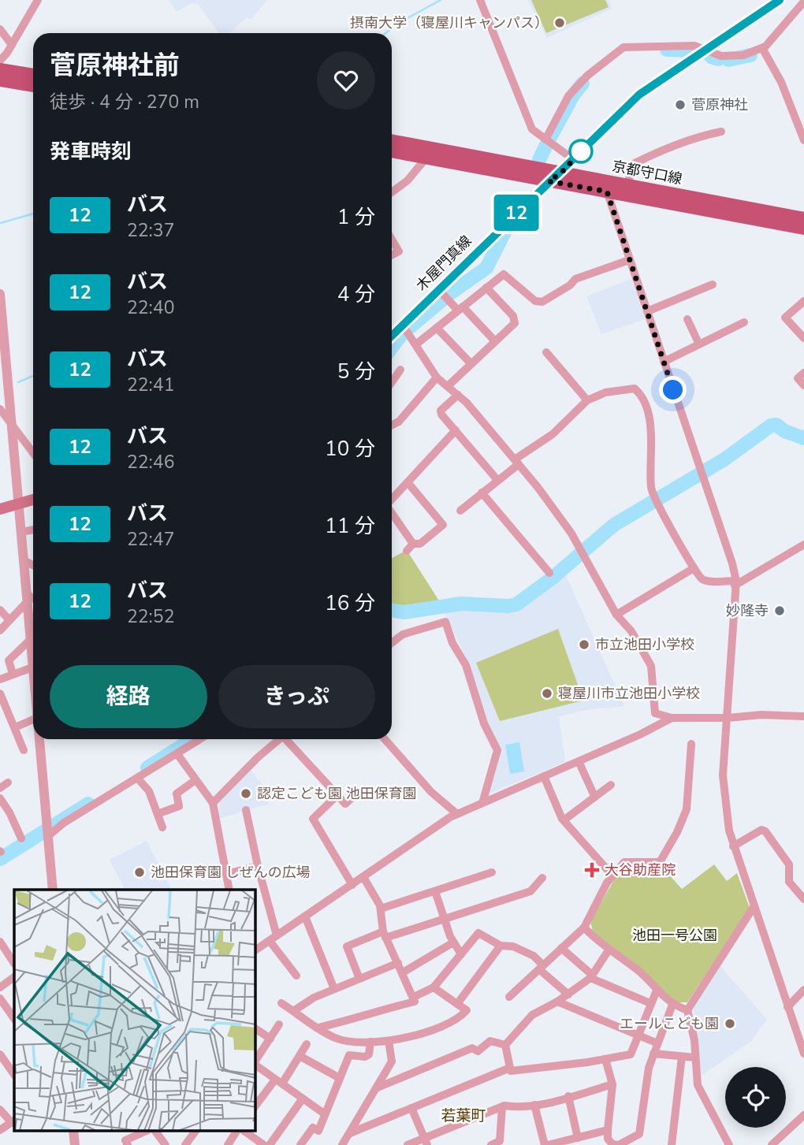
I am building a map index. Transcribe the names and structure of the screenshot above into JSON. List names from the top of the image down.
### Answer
{
  "streets": {
    "main road": ["京都守口線", "木屋門真線"]
  },
  "crossings": [
    ["京都守口線", "木屋門真線"]
  ],
  "districts": ["若葉町"],
  "parks": ["池田一号公園"],
  "places": {
    "other": [
      "摂南大学（寝屋川キャンパス）",
      "菅原神社",
      "妙隆寺",
      "市立池田小学校",
      "寝屋川市立池田小学校",
      "認定こども園 池田保育園",
      "池田保育園 しぜんの広場",
      "エールこども園"
    ],
    "health": ["大谷助産院"]
  },
  "lines": ["bus line 12"],
  "page": {
    "on_map": "12",
    "heading": [
      ["菅原神社前", "徒歩 · 4 分 · 270 m"],
      "発車時刻"
    ],
    "list": [
      {
        "mark": "12",
        "name": "バス",
        "note": "22:37",
        "value": "1 分"
      },
      {
        "mark": "12",
        "name": "バス",
        "note": "22:40",
        "value": "4 分"
      },
      {
        "mark": "12",
        "name": "バス",
        "note": "22:41",
        "value": "5 分"
      },
      {
        "mark": "12",
        "name": "バス",
        "note": "22:46",
        "value": "10 分"
      },
      {
        "mark": "12",
        "name": "バス",
        "note": "22:47",
        "value": "11 分"
      },
      {
        "mark": "12",
        "name": "バス",
        "note": "22:52",
        "value": "16 分"
      }
    ],
    "buttons": ["経路", "きっぷ"]
  }
}
